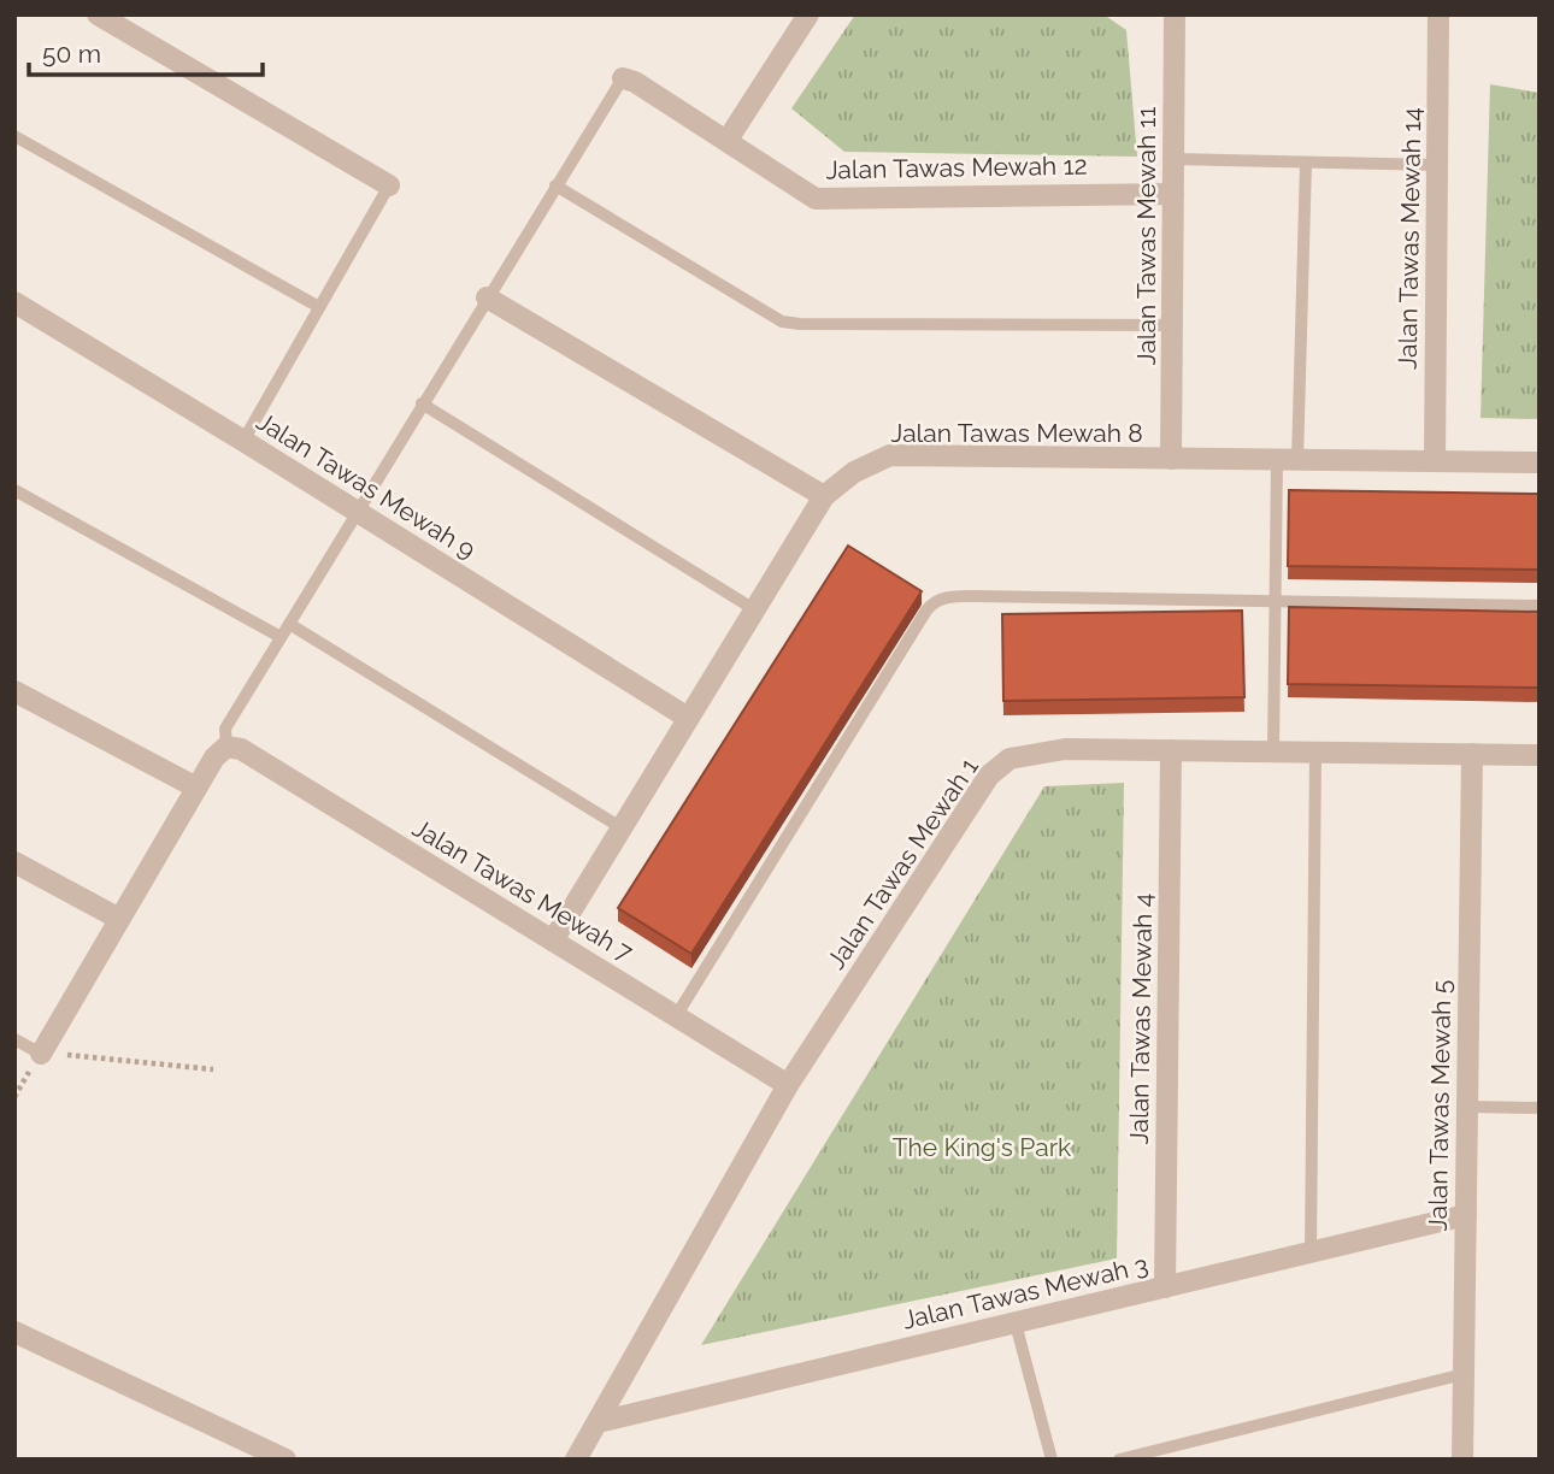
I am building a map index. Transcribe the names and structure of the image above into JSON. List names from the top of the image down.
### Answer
{
  "streets": {
    "street": [
      "Jalan Tawas Mewah 12",
      "Jalan Tawas Mewah 11",
      "Jalan Tawas Mewah 14",
      "Jalan Tawas Mewah 8",
      "Jalan Tawas Mewah 9",
      "Jalan Tawas Mewah 1",
      "Jalan Tawas Mewah 7",
      "Jalan Tawas Mewah 4",
      "Jalan Tawas Mewah 5",
      "Jalan Tawas Mewah 3"
    ]
  },
  "crossings": [
    ["Jalan Tawas Mewah 12", "Jalan Tawas Mewah 11"],
    ["Jalan Tawas Mewah 11", "Jalan Tawas Mewah 8"],
    ["Jalan Tawas Mewah 14", "Jalan Tawas Mewah 8"],
    ["Jalan Tawas Mewah 8", "Jalan Tawas Mewah 9"],
    ["Jalan Tawas Mewah 8", "Jalan Tawas Mewah 7"],
    ["Jalan Tawas Mewah 1", "Jalan Tawas Mewah 7"],
    ["Jalan Tawas Mewah 1", "Jalan Tawas Mewah 4"],
    ["Jalan Tawas Mewah 1", "Jalan Tawas Mewah 5"],
    ["Jalan Tawas Mewah 1", "Jalan Tawas Mewah 3"],
    ["Jalan Tawas Mewah 4", "Jalan Tawas Mewah 3"],
    ["Jalan Tawas Mewah 5", "Jalan Tawas Mewah 3"]
  ],
  "parks": ["The King's Park"],
  "scale_bar": "50 m"
}
